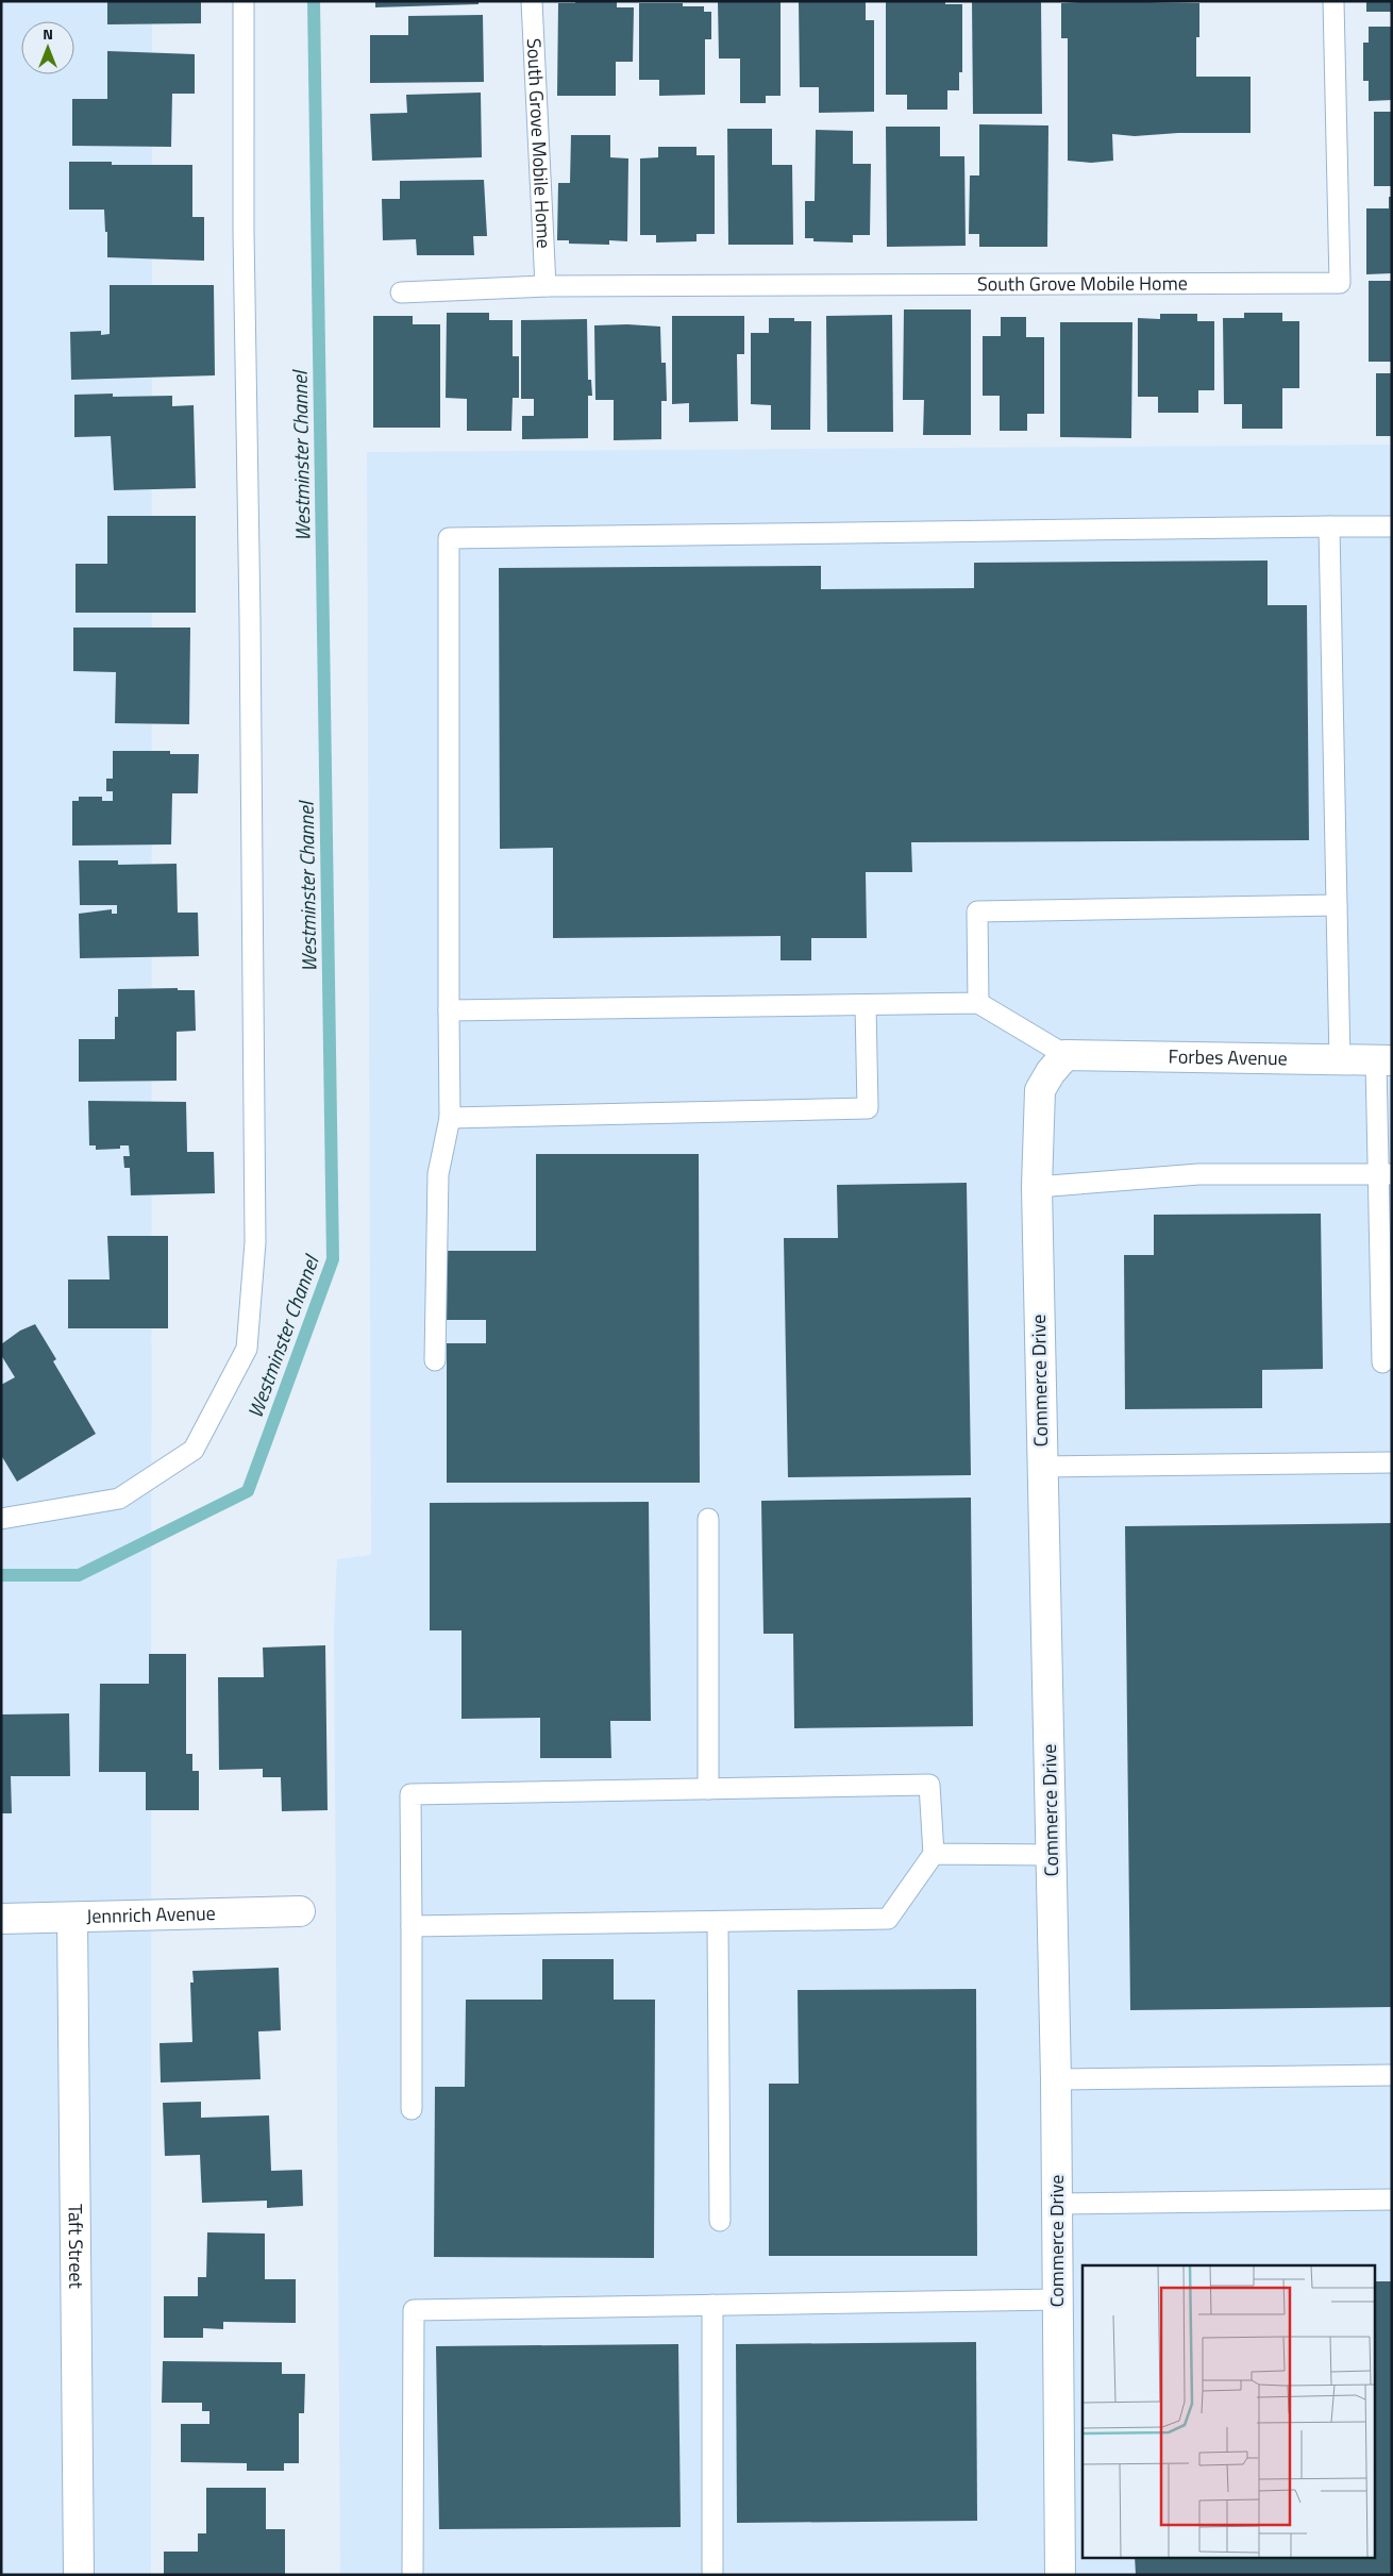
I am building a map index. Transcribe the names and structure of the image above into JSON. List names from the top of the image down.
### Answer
{
  "streets": {
    "street": [
      "Forbes Avenue",
      "Commerce Drive",
      "Jennrich Avenue",
      "Taft Street"
    ],
    "lane": ["South Grove Mobile Home"]
  },
  "crossings": [
    ["Forbes Avenue", "Commerce Drive"],
    ["Jennrich Avenue", "Taft Street"]
  ],
  "water": ["Westminster Channel"],
  "north": "top"
}
